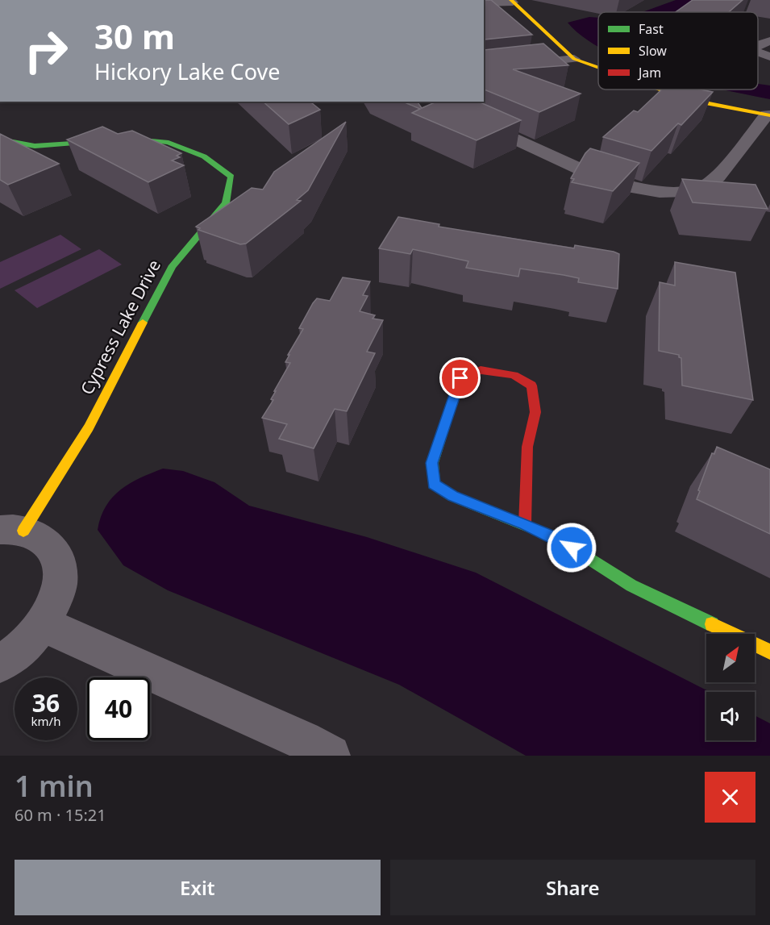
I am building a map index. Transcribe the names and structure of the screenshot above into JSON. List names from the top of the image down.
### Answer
{
  "streets": {
    "street": ["Cypress Lake Drive"]
  },
  "legend": ["Fast", "Slow", "Jam"],
  "north": "top right",
  "page": {
    "turn": ["30 m", "Hickory Lake Cove"],
    "speed": "36 km/h",
    "limit": "40",
    "heading": ["1 min", "60 m · 15:21"],
    "buttons": ["Exit", "Share"]
  }
}
